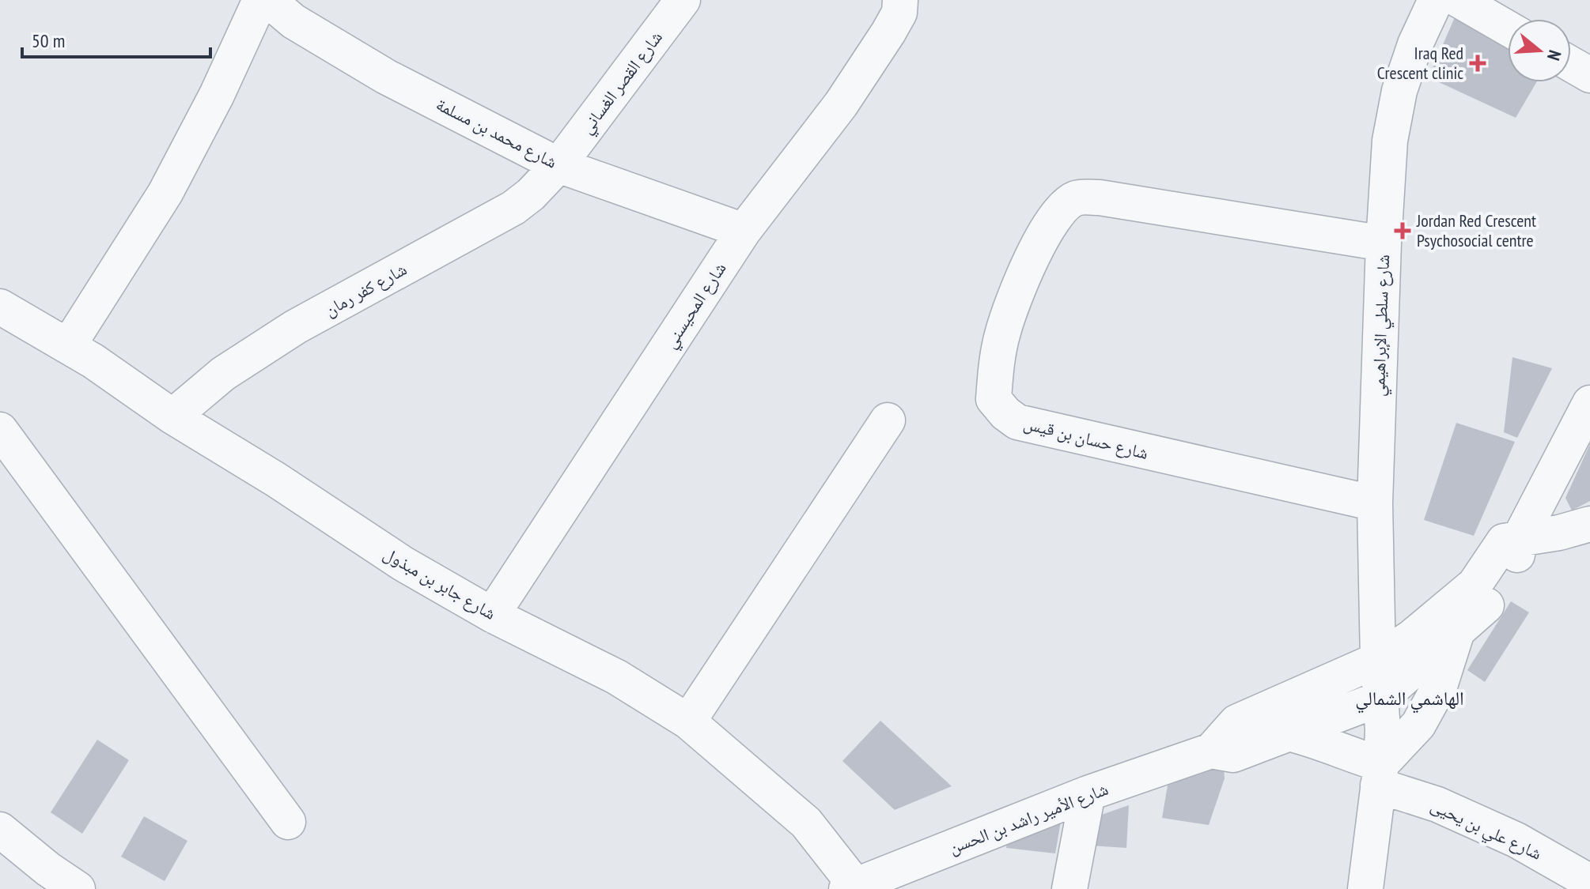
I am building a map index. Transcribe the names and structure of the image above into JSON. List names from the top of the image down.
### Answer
{
  "streets": {
    "street": [
      "شارع القصر الغساني",
      "شارع محمد بن مسلمة",
      "شارع كفر رمان",
      "شارع المحيسني",
      "شارع سلطي الإبراهيمي",
      "شارع حسان بن قيس",
      "شارع جابر بن مبذول",
      "شارع الأمير راشد بن الحسن",
      "شارع علي بن يحيى"
    ]
  },
  "crossings": [
    ["شارع القصر الغساني", "شارع محمد بن مسلمة"],
    ["شارع القصر الغساني", "شارع كفر رمان"],
    ["شارع محمد بن مسلمة", "شارع كفر رمان"],
    ["شارع محمد بن مسلمة", "شارع المحيسني"],
    ["شارع كفر رمان", "شارع جابر بن مبذول"],
    ["شارع المحيسني", "شارع جابر بن مبذول"],
    ["شارع سلطي الإبراهيمي", "شارع حسان بن قيس"],
    ["شارع سلطي الإبراهيمي", "شارع الأمير راشد بن الحسن"],
    ["شارع سلطي الإبراهيمي", "شارع علي بن يحيى"],
    ["شارع جابر بن مبذول", "شارع الأمير راشد بن الحسن"],
    ["شارع الأمير راشد بن الحسن", "شارع علي بن يحيى"]
  ],
  "districts": ["الهاشمي الشمالي"],
  "places": {
    "health": ["Iraq Red Crescent clinic", "Jordan Red Crescent Psychosocial centre"]
  },
  "scale_bar": "50 m",
  "north": "right"
}
